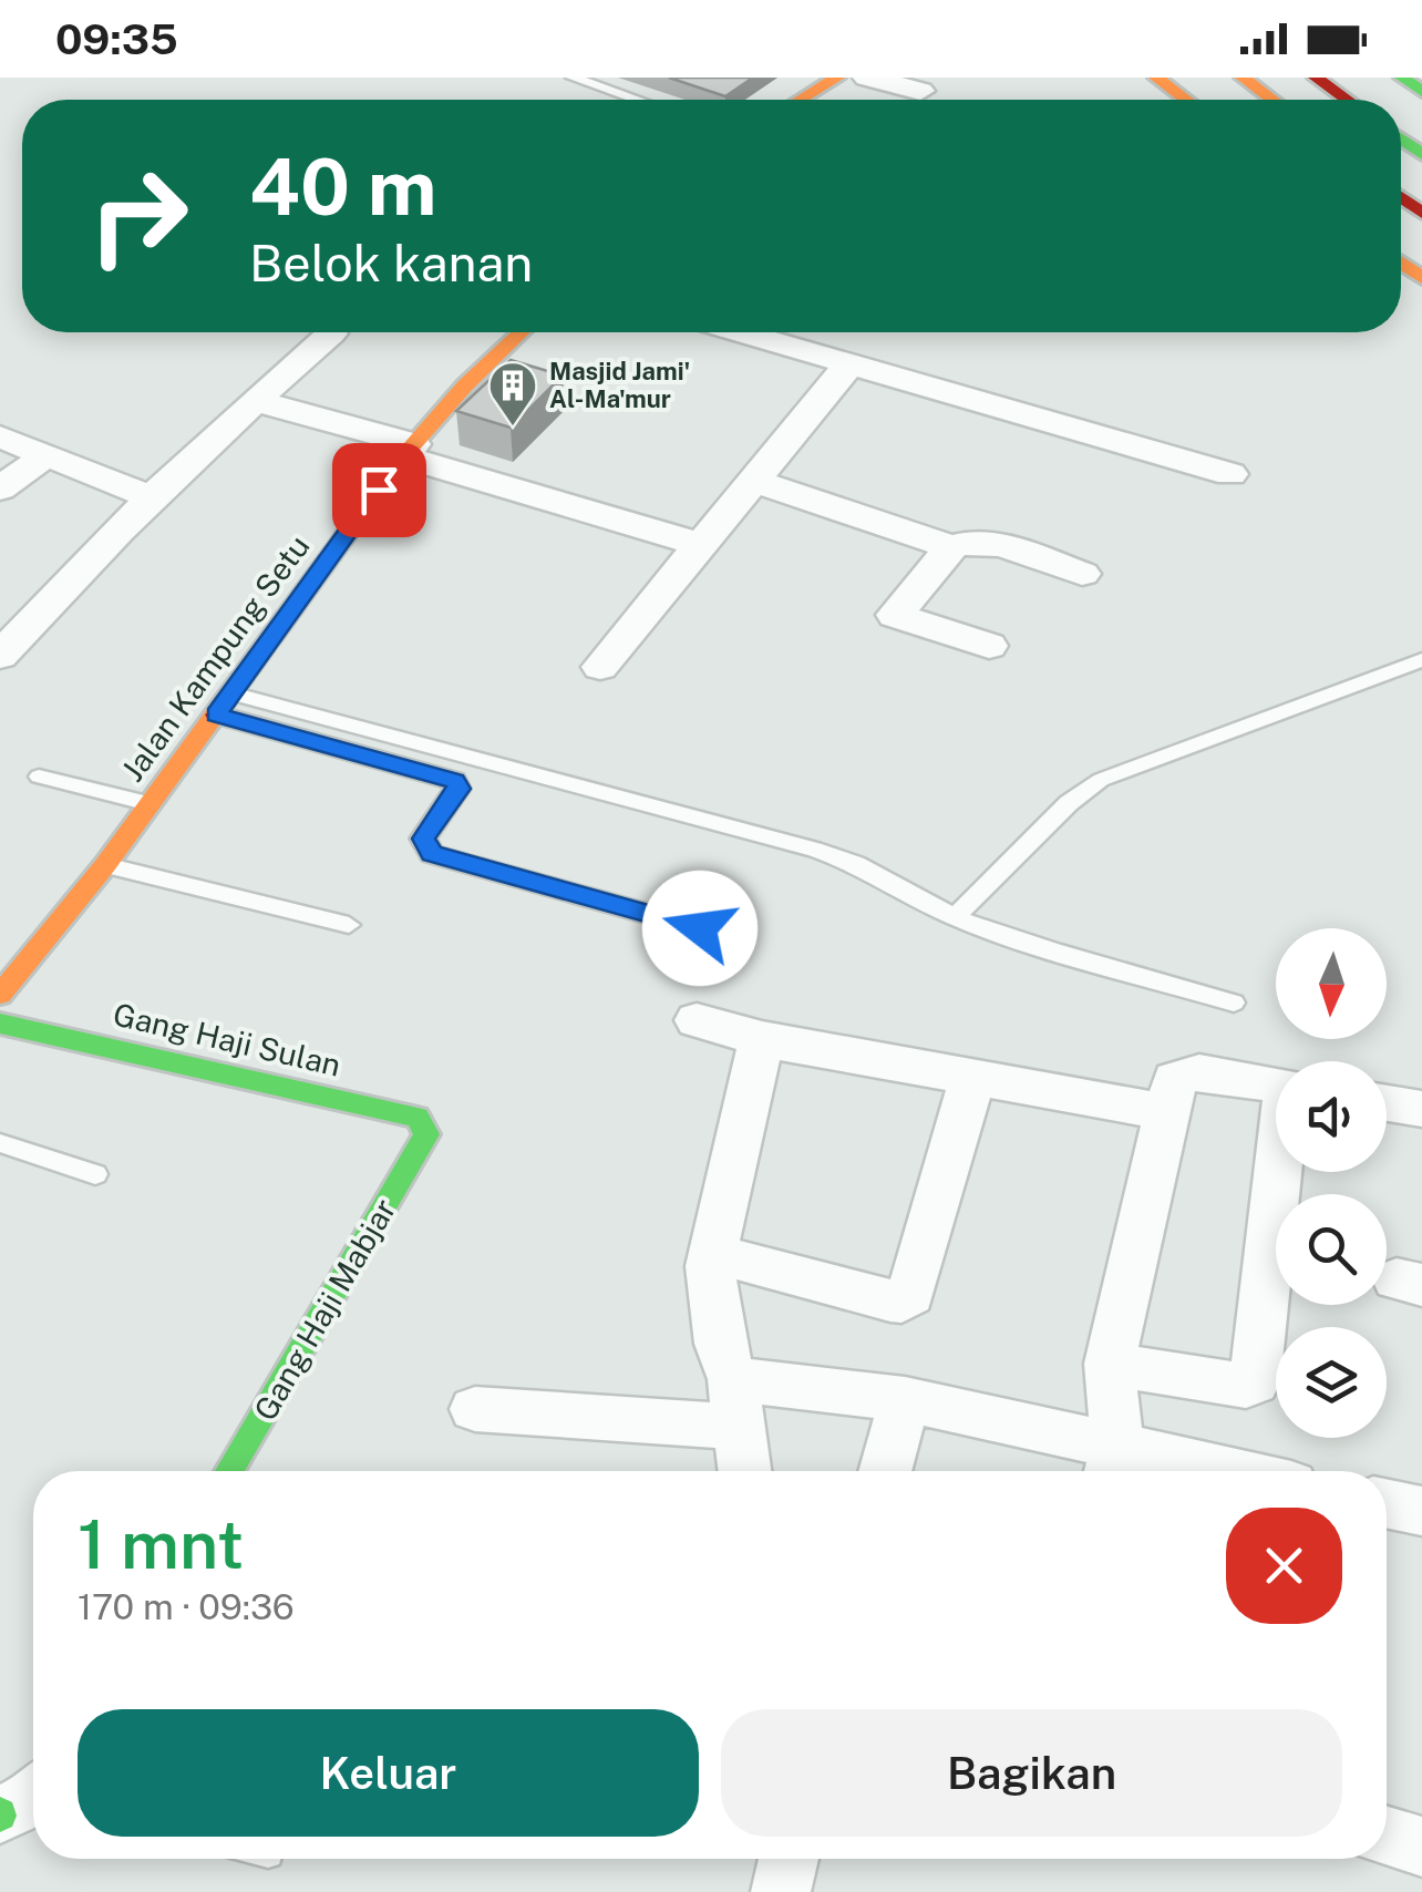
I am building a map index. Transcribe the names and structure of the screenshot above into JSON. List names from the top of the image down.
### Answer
{
  "streets": {
    "main road": ["Jalan Kampung Setu", "Gang Haji Sulan", "Gang Haji Mabjar"]
  },
  "crossings": [
    ["Gang Haji Sulan", "Gang Haji Mabjar"]
  ],
  "places": {
    "building": ["Masjid Jami' Al-Ma'mur"]
  },
  "north": "bottom",
  "page": {
    "status": "09:35",
    "turn": ["40 m", "Belok kanan"],
    "heading": ["1 mnt", "170 m · 09:36"],
    "buttons": ["Keluar", "Bagikan"]
  }
}
